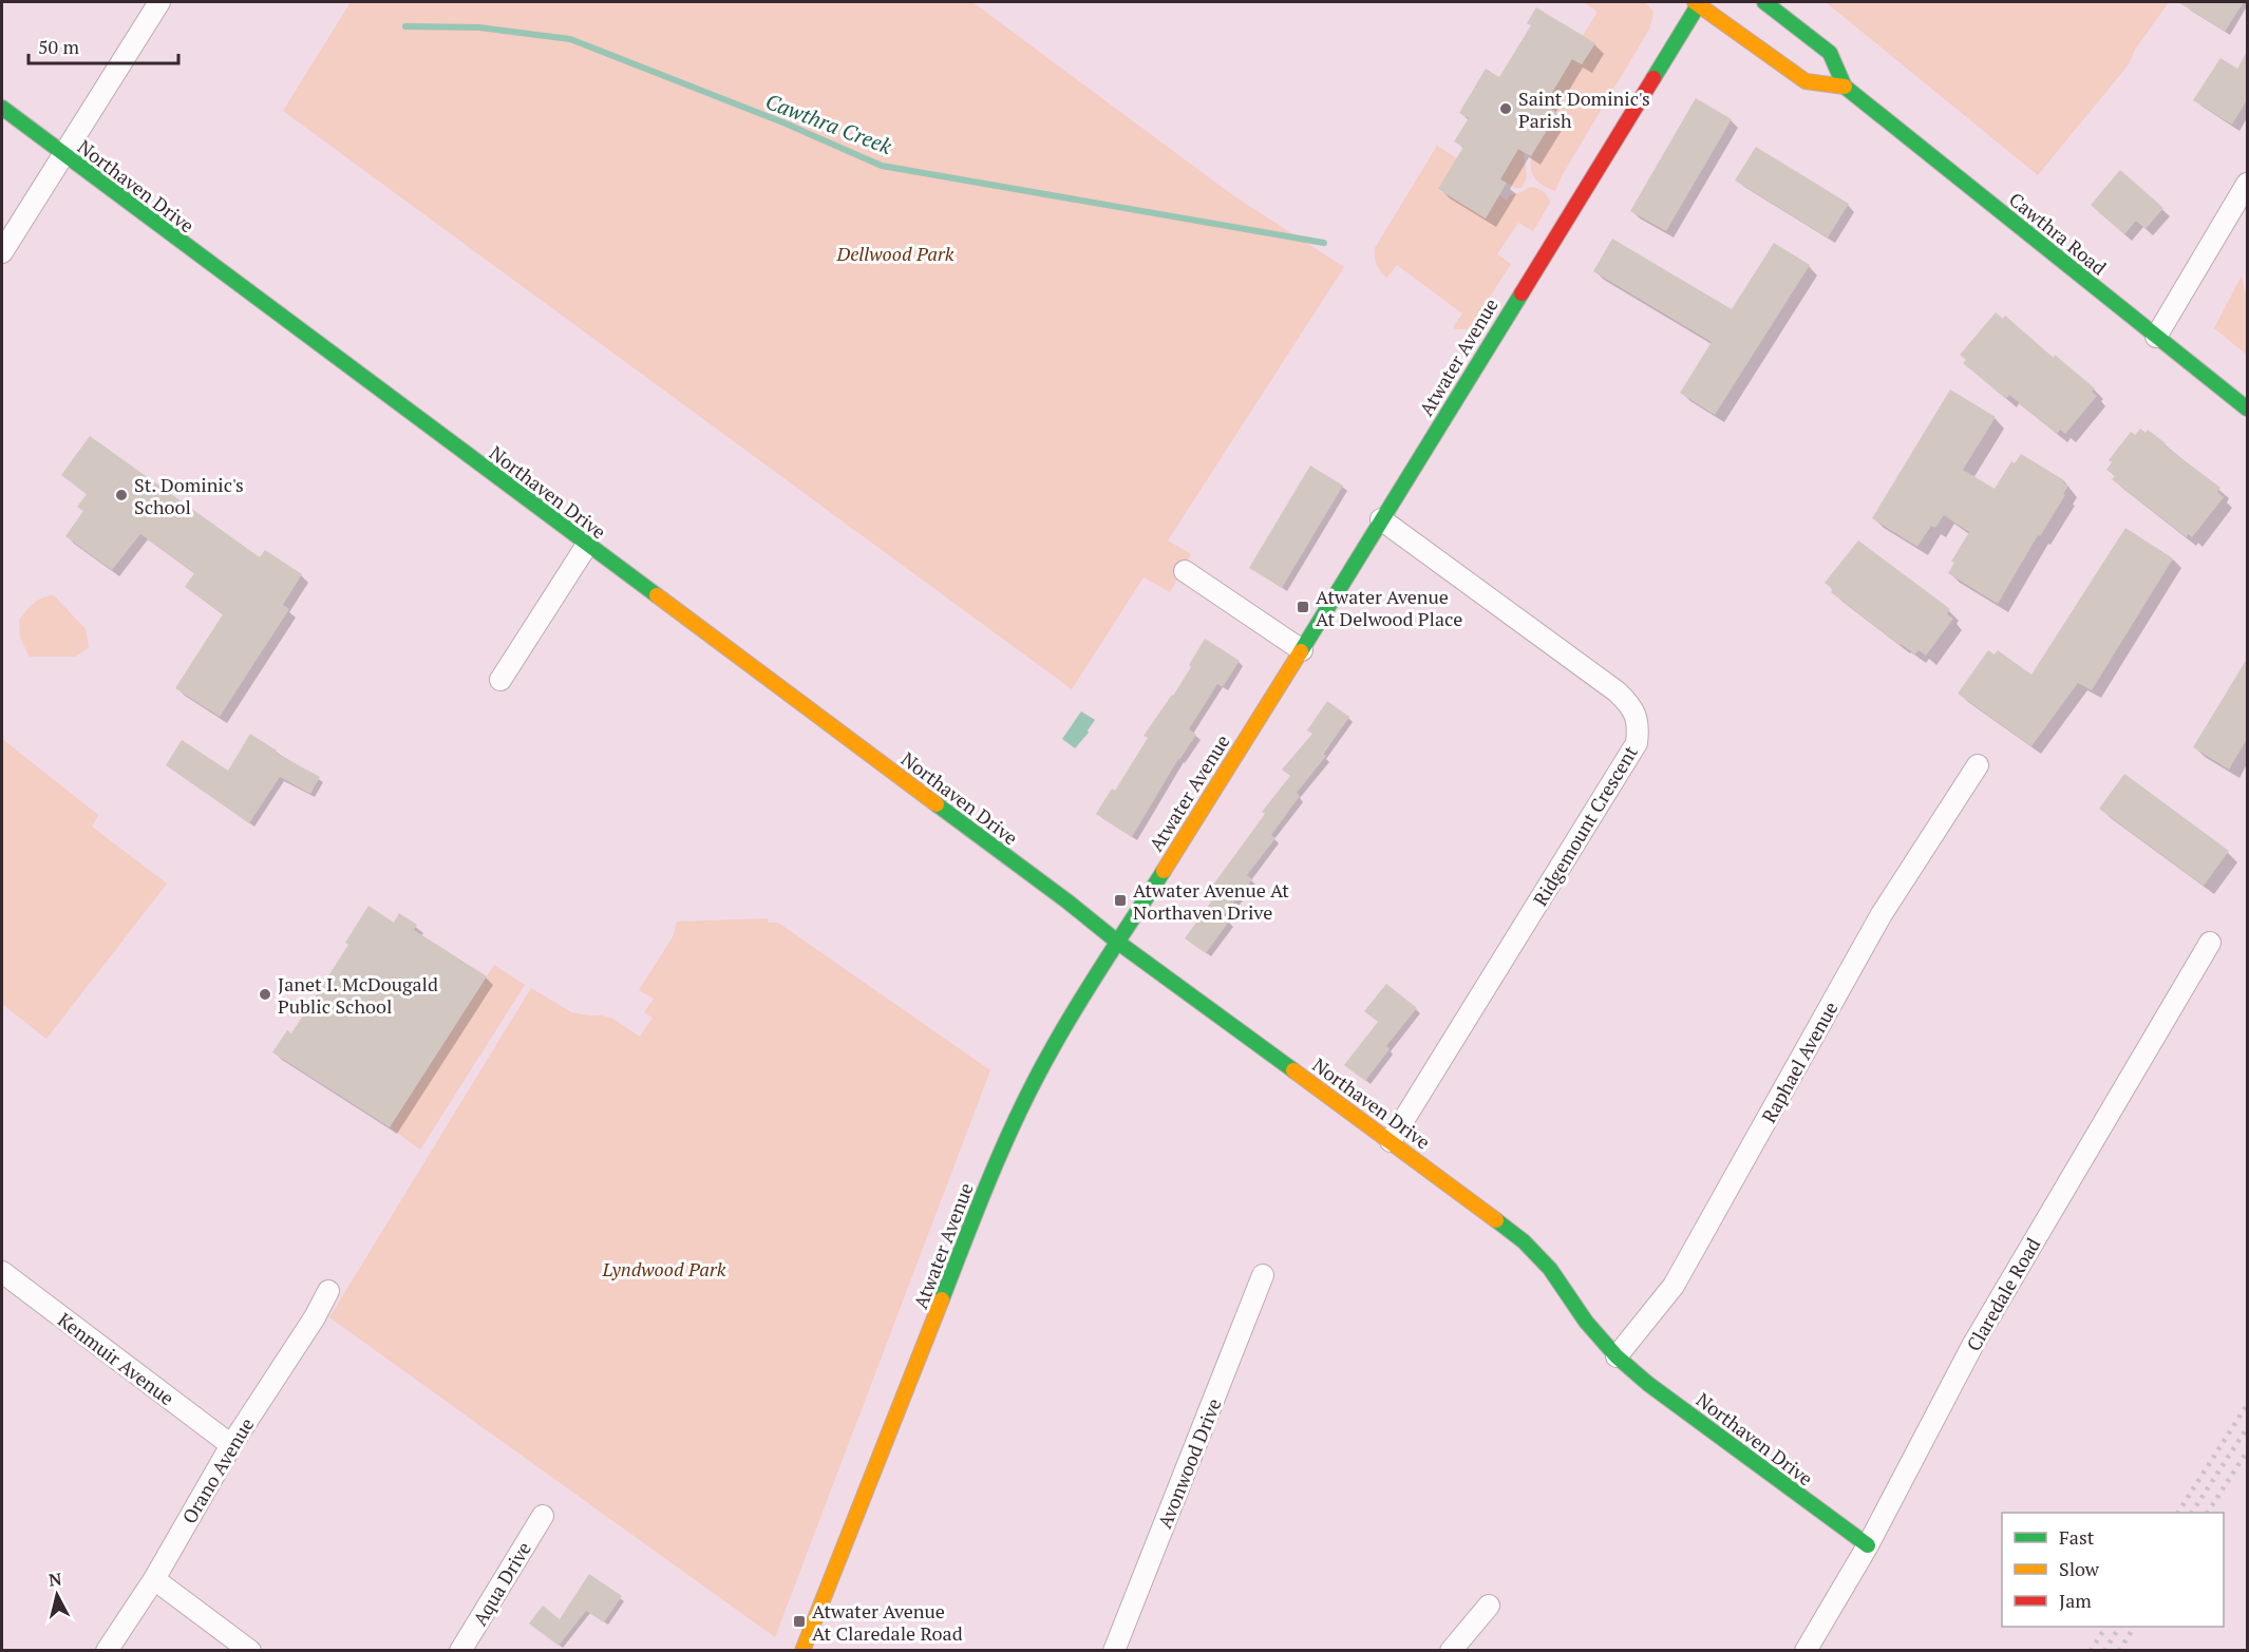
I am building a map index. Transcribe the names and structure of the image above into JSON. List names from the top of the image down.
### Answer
{
  "streets": {
    "street": [
      "Northaven Drive",
      "Cawthra Road",
      "Atwater Avenue",
      "Ridgemount Crescent",
      "Raphael Avenue",
      "Claredale Road",
      "Kenmuir Avenue",
      "Avonwood Drive",
      "Orano Avenue",
      "Aqua Drive"
    ]
  },
  "crossings": [
    ["Northaven Drive", "Atwater Avenue"],
    ["Northaven Drive", "Ridgemount Crescent"],
    ["Northaven Drive", "Raphael Avenue"],
    ["Northaven Drive", "Claredale Road"],
    ["Atwater Avenue", "Ridgemount Crescent"],
    ["Kenmuir Avenue", "Orano Avenue"]
  ],
  "water": ["Cawthra Creek"],
  "parks": ["Dellwood Park", "Lyndwood Park"],
  "places": {
    "other": ["Saint Dominic's Parish", "St. Dominic's School", "Janet I. McDougald Public School"],
    "transit": ["Atwater Avenue At Delwood Place", "Atwater Avenue At Northaven Drive", "Atwater Avenue At Claredale Road"]
  },
  "legend": ["Fast", "Slow", "Jam"],
  "scale_bar": "50 m",
  "north": "top"
}
